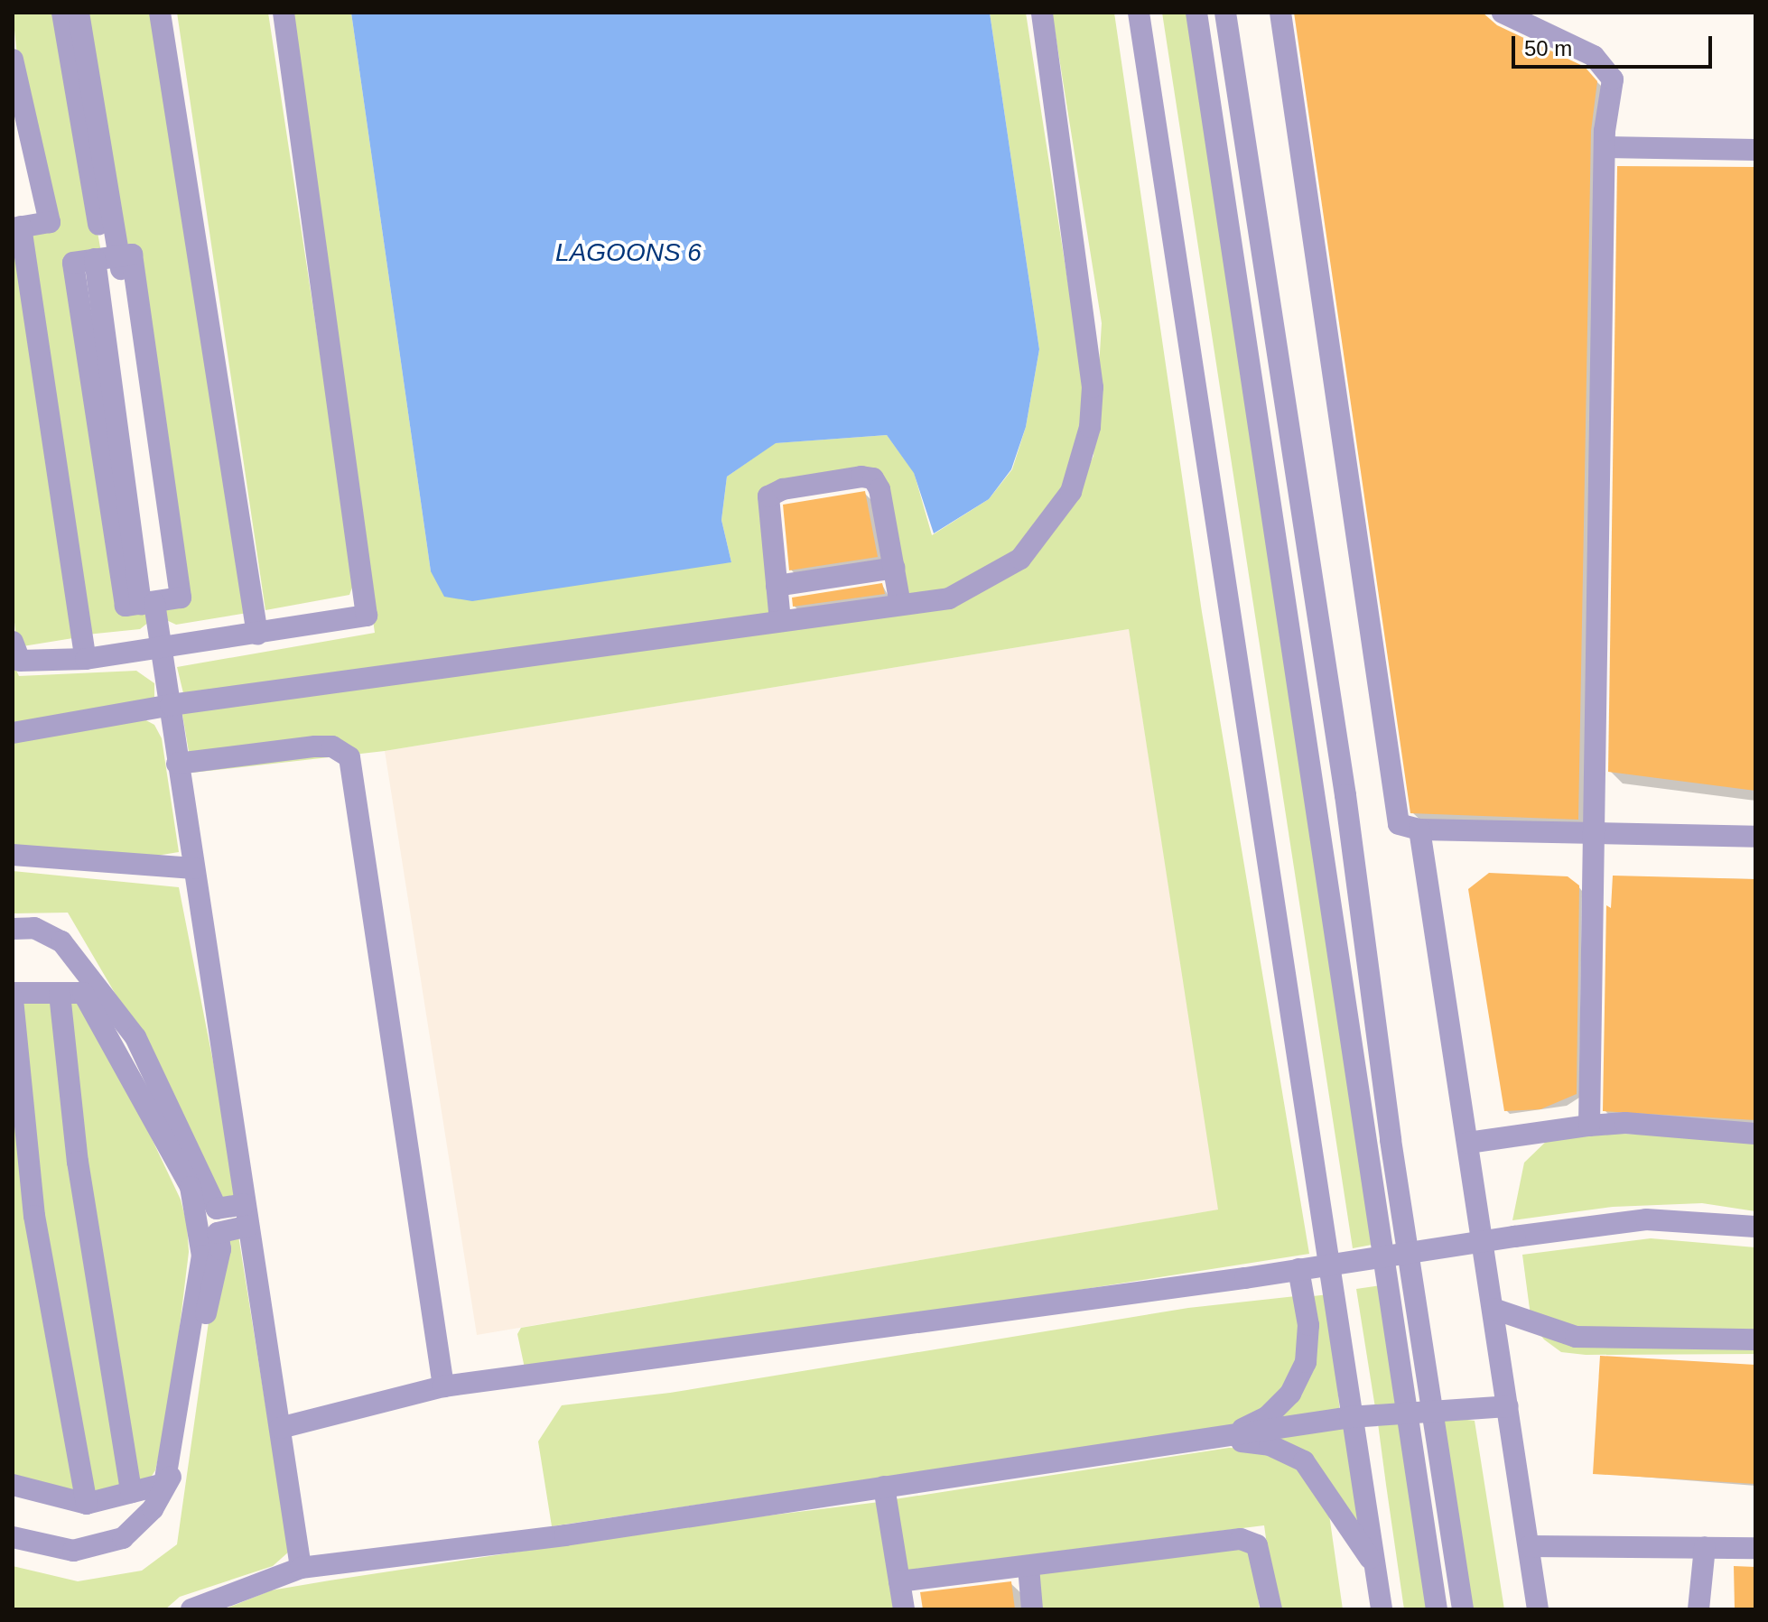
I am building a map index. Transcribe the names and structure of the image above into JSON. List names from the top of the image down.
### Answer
{
  "water": ["LAGOONS 6"],
  "scale_bar": "50 m"
}
